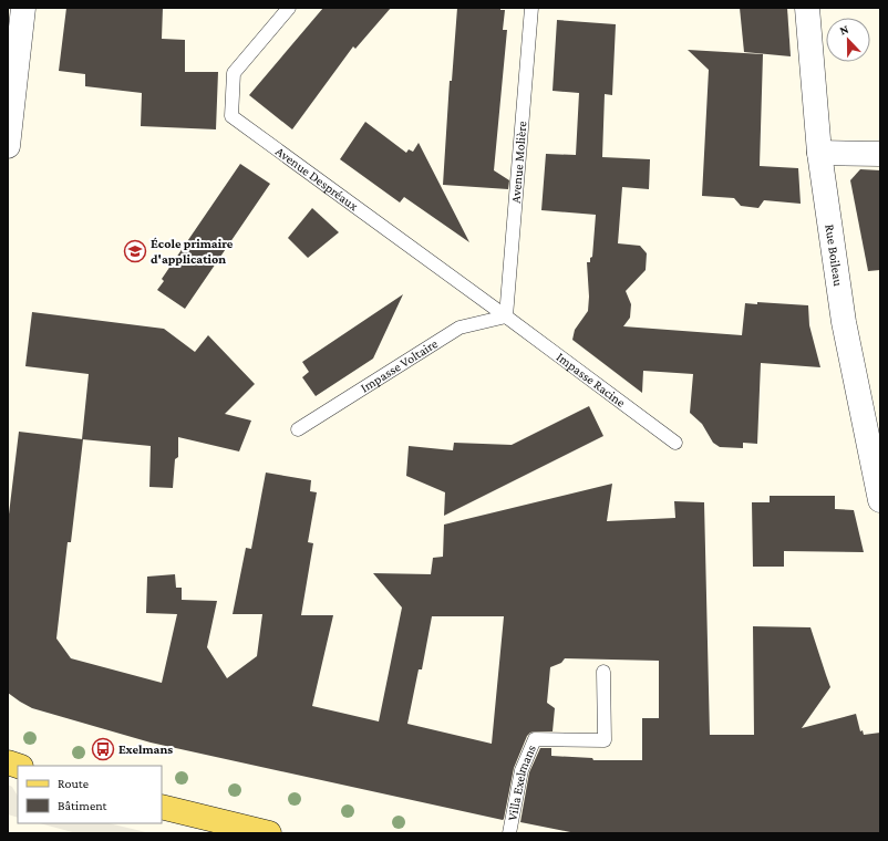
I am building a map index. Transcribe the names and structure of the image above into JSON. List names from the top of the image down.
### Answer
{
  "streets": {
    "street": ["Rue Boileau"],
    "lane": [
      "Avenue Molière",
      "Avenue Despréaux",
      "Impasse Voltaire",
      "Impasse Racine",
      "Villa Exelmans"
    ]
  },
  "crossings": [
    ["Avenue Molière", "Avenue Despréaux"],
    ["Avenue Molière", "Impasse Voltaire"],
    ["Avenue Molière", "Impasse Racine"],
    ["Avenue Despréaux", "Impasse Voltaire"],
    ["Avenue Despréaux", "Impasse Racine"],
    ["Impasse Voltaire", "Impasse Racine"]
  ],
  "places": {
    "school or university": ["École primaire d'application"],
    "bus stop": ["Exelmans"]
  },
  "legend": ["Route", "Bâtiment"],
  "north": "top"
}
